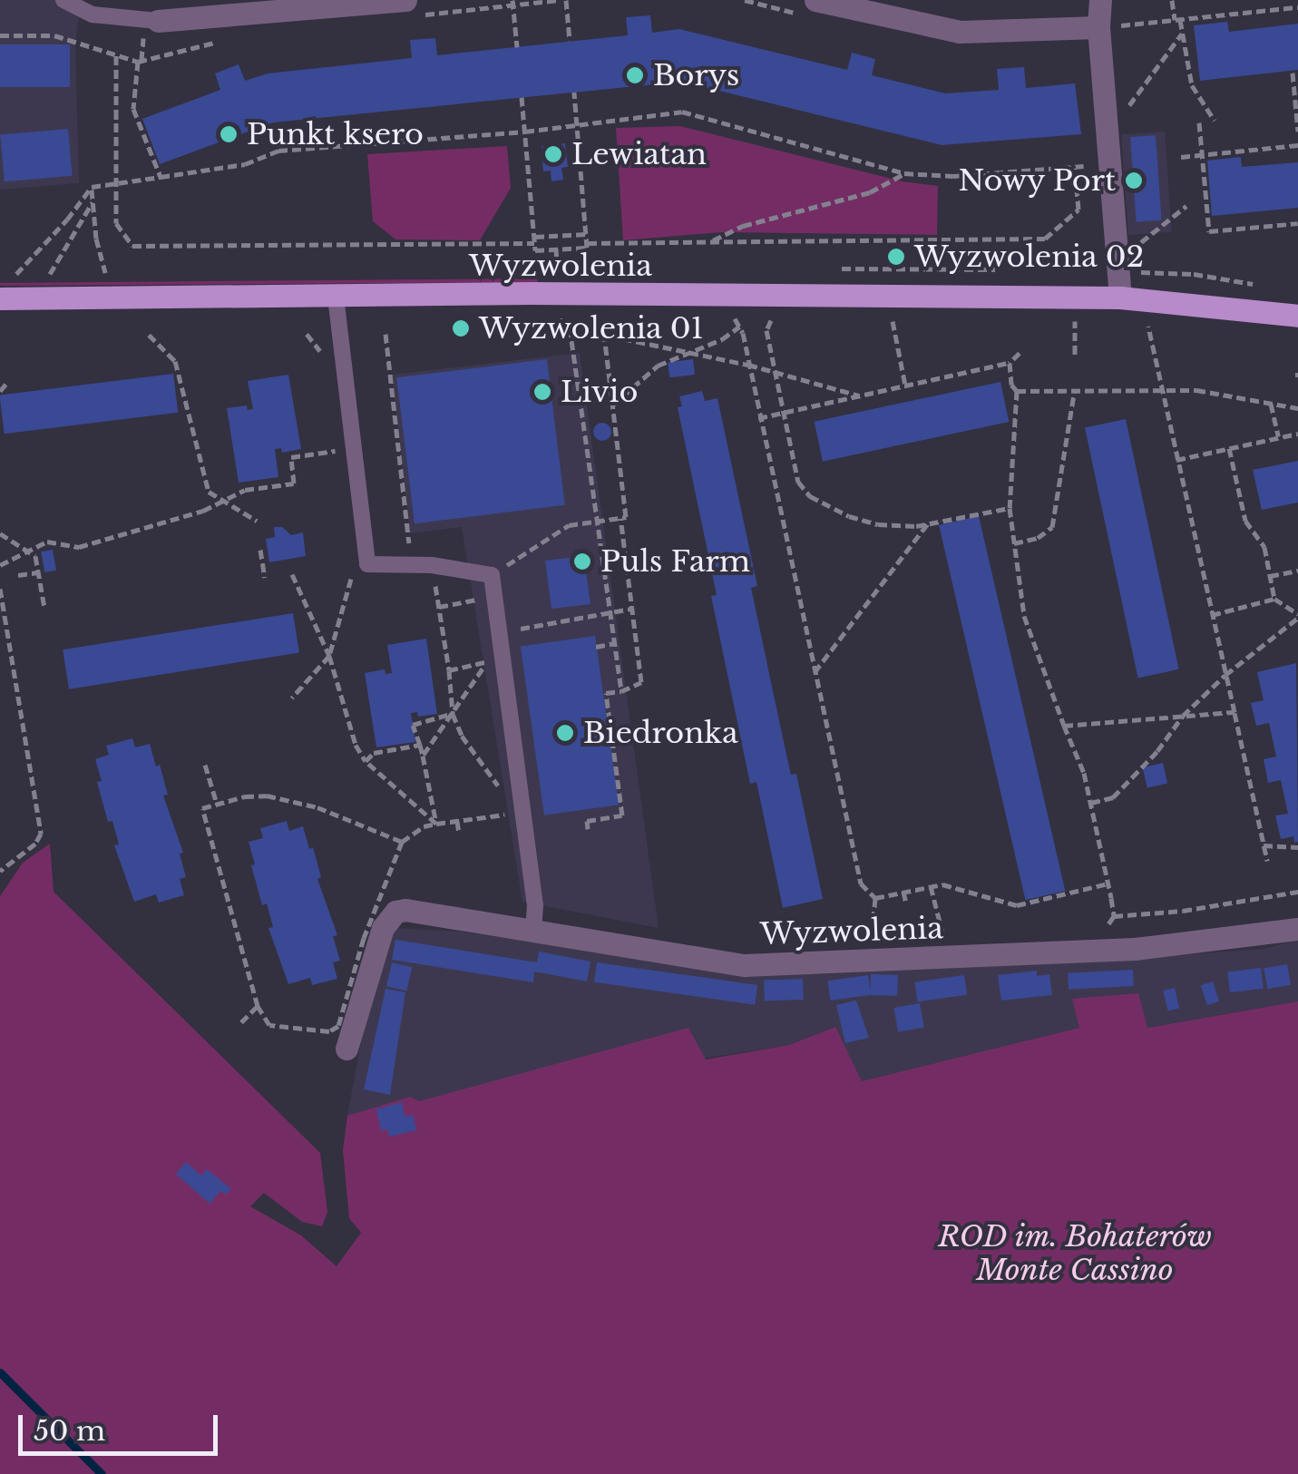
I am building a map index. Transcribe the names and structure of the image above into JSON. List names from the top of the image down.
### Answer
{
  "streets": {
    "main road": ["Wyzwolenia"]
  },
  "parks": ["ROD im. Bohaterów Monte Cassino"],
  "places": [
    "Borys",
    "Punkt ksero",
    "Lewiatan",
    "Nowy Port",
    "Wyzwolenia 02",
    "Wyzwolenia 01",
    "Livio",
    "Puls Farm",
    "Biedronka"
  ],
  "scale_bar": "50 m"
}
